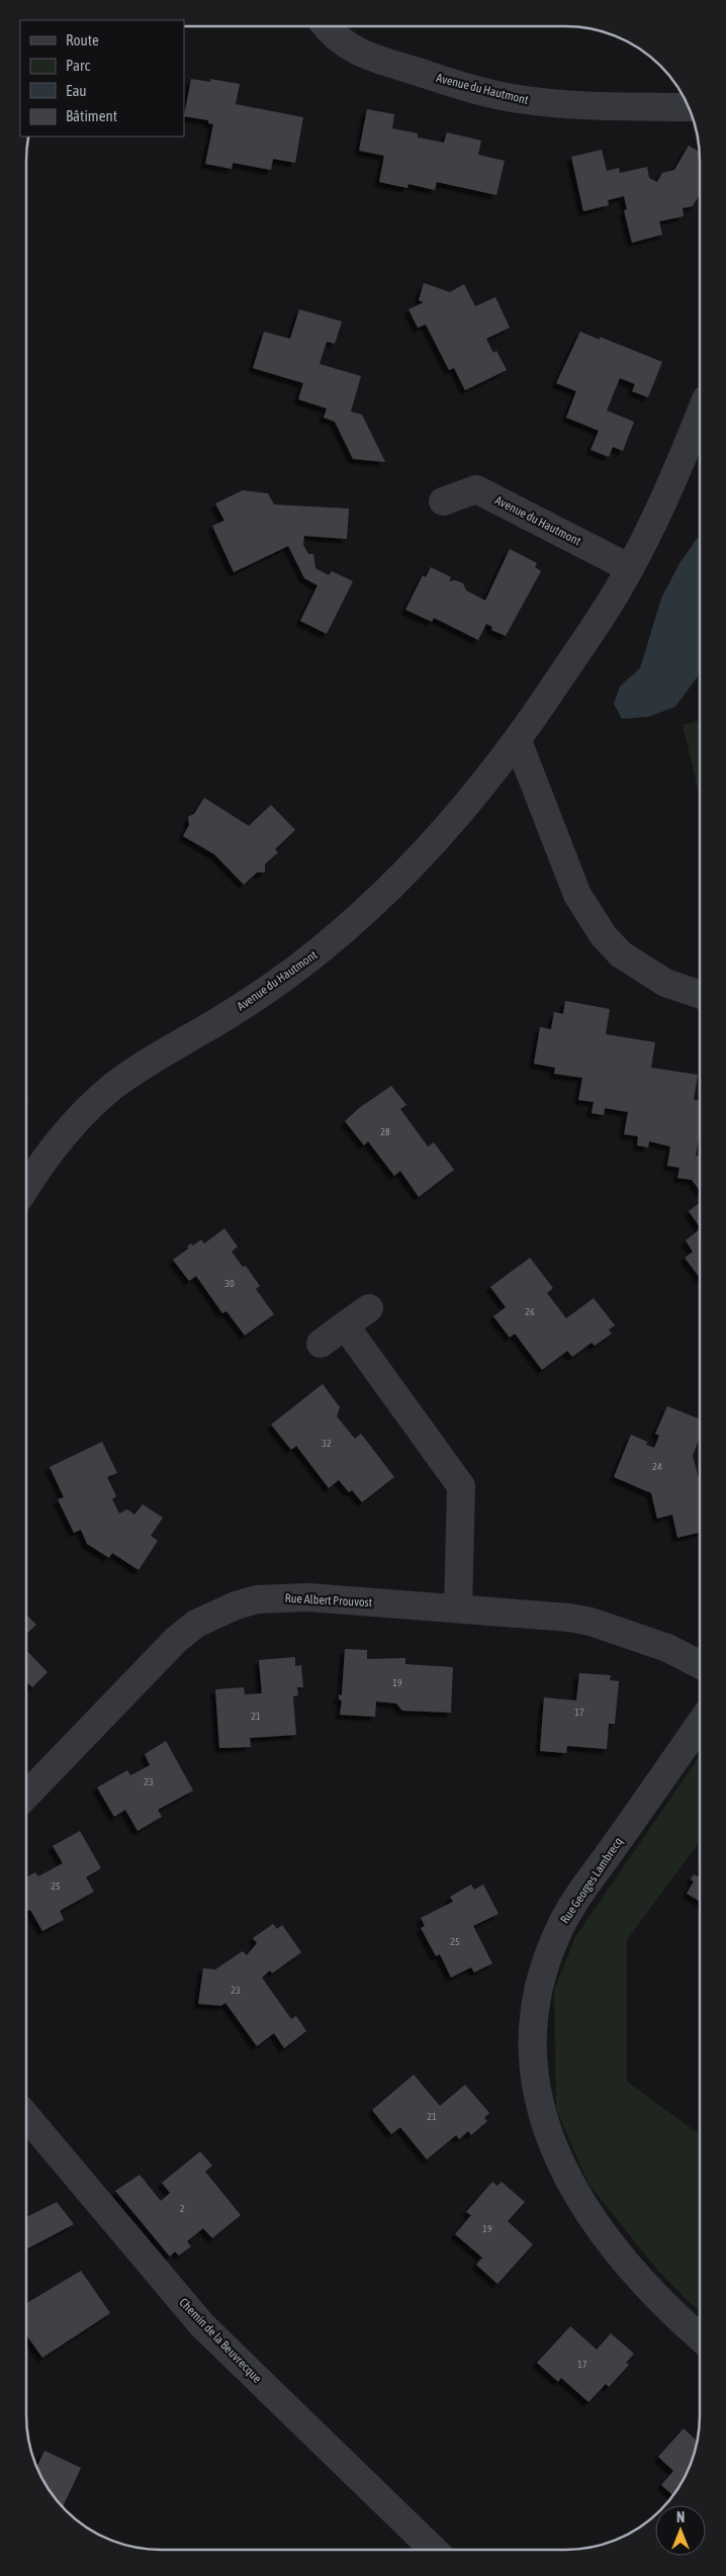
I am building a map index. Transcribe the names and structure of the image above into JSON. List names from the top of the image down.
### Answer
{
  "streets": {
    "street": [
      "Avenue du Hautmont",
      "Rue Albert Prouvost",
      "Rue Georges Lambrecq",
      "Chemin de la Beuvrecque"
    ]
  },
  "house_numbers": [
    "28",
    "30",
    "26",
    "32",
    "24",
    "19",
    "17",
    "21",
    "23",
    "25",
    "25",
    "23",
    "21",
    "2",
    "19",
    "17"
  ],
  "legend": [
    "Route",
    "Parc",
    "Eau",
    "Bâtiment"
  ],
  "north": "top"
}
